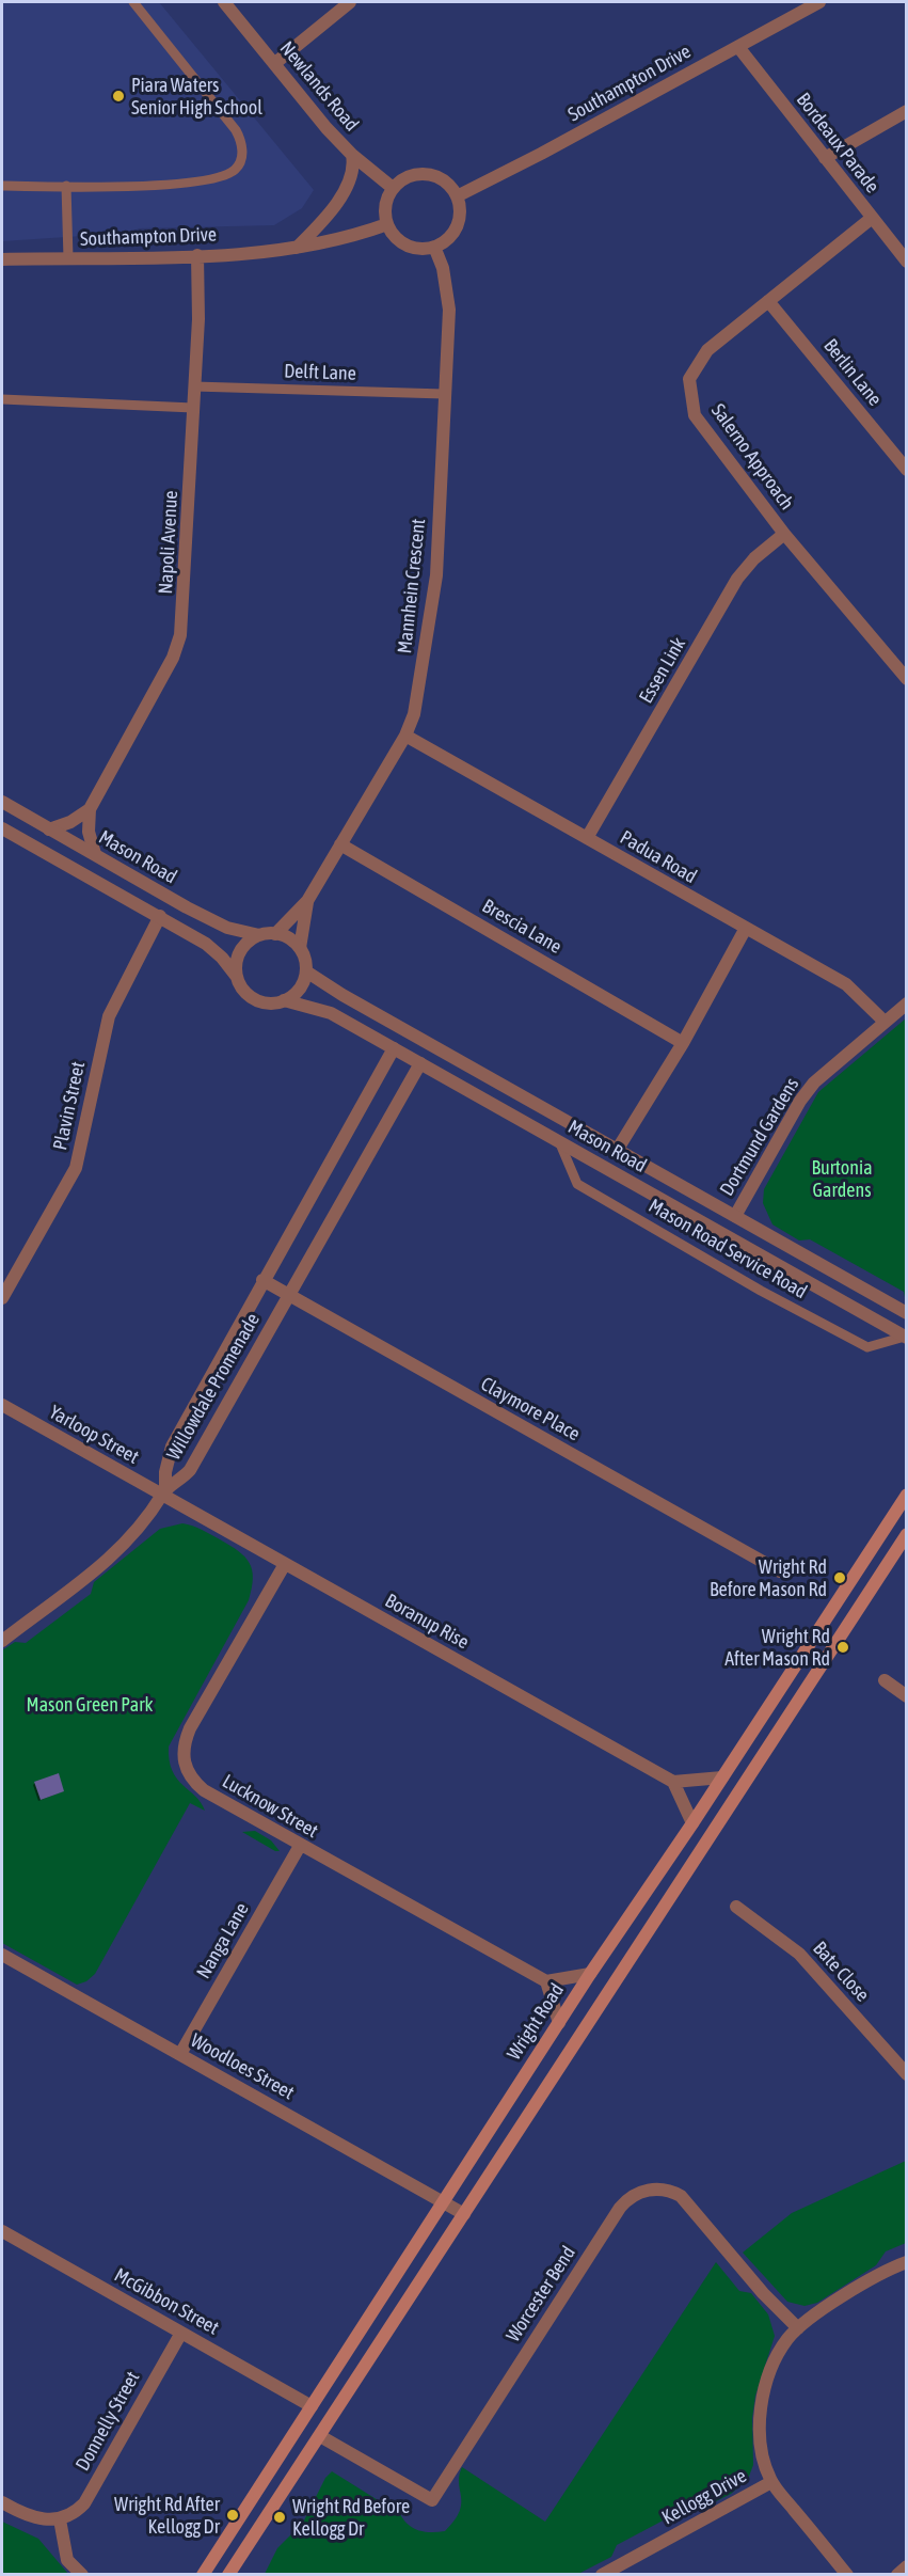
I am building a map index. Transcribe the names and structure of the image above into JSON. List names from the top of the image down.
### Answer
{
  "streets": {
    "main road": ["Wright Road"],
    "street": [
      "Southampton Drive",
      "Newlands Road",
      "Bordeaux Parade",
      "Berlin Lane",
      "Salerno Approach",
      "Napoli Avenue",
      "Mannhein Crescent",
      "Essen Link",
      "Mason Road",
      "Padua Road",
      "Brescia Lane",
      "Plavin Street",
      "Dortmund Gardens",
      "Willowdale Promenade",
      "Claymore Place",
      "Yarloop Street",
      "Boranup Rise",
      "Lucknow Street",
      "Nanga Lane",
      "Bate Close",
      "Woodloes Street",
      "Worcester Bend",
      "McGibbon Street",
      "Donnelly Street",
      "Kellogg Drive"
    ],
    "lane": ["Delft Lane", "Mason Road Service Road"]
  },
  "crossings": [
    ["Southampton Drive", "Newlands Road"],
    ["Southampton Drive", "Bordeaux Parade"],
    ["Southampton Drive", "Napoli Avenue"],
    ["Southampton Drive", "Mannhein Crescent"],
    ["Newlands Road", "Mannhein Crescent"],
    ["Bordeaux Parade", "Salerno Approach"],
    ["Delft Lane", "Napoli Avenue"],
    ["Delft Lane", "Mannhein Crescent"],
    ["Berlin Lane", "Salerno Approach"],
    ["Salerno Approach", "Essen Link"],
    ["Mannhein Crescent", "Mason Road"],
    ["Mannhein Crescent", "Padua Road"],
    ["Mannhein Crescent", "Brescia Lane"],
    ["Essen Link", "Padua Road"],
    ["Mason Road", "Plavin Street"],
    ["Mason Road", "Dortmund Gardens"],
    ["Mason Road", "Mason Road Service Road"],
    ["Mason Road", "Willowdale Promenade"],
    ["Padua Road", "Dortmund Gardens"],
    ["Willowdale Promenade", "Claymore Place"],
    ["Willowdale Promenade", "Yarloop Street"],
    ["Willowdale Promenade", "Boranup Rise"],
    ["Yarloop Street", "Boranup Rise"],
    ["Boranup Rise", "Lucknow Street"],
    ["Lucknow Street", "Nanga Lane"],
    ["Nanga Lane", "Woodloes Street"],
    ["Wright Road", "Woodloes Street"],
    ["Wright Road", "McGibbon Street"],
    ["Worcester Bend", "Kellogg Drive"],
    ["McGibbon Street", "Donnelly Street"]
  ],
  "parks": ["Burtonia Gardens", "Mason Green Park"],
  "places": [
    "Piara Waters Senior High School",
    "Wright Rd Before Mason Rd",
    "Wright Rd After Mason Rd",
    "Wright Rd After Kellogg Dr",
    "Wright Rd Before Kellogg Dr"
  ]
}
